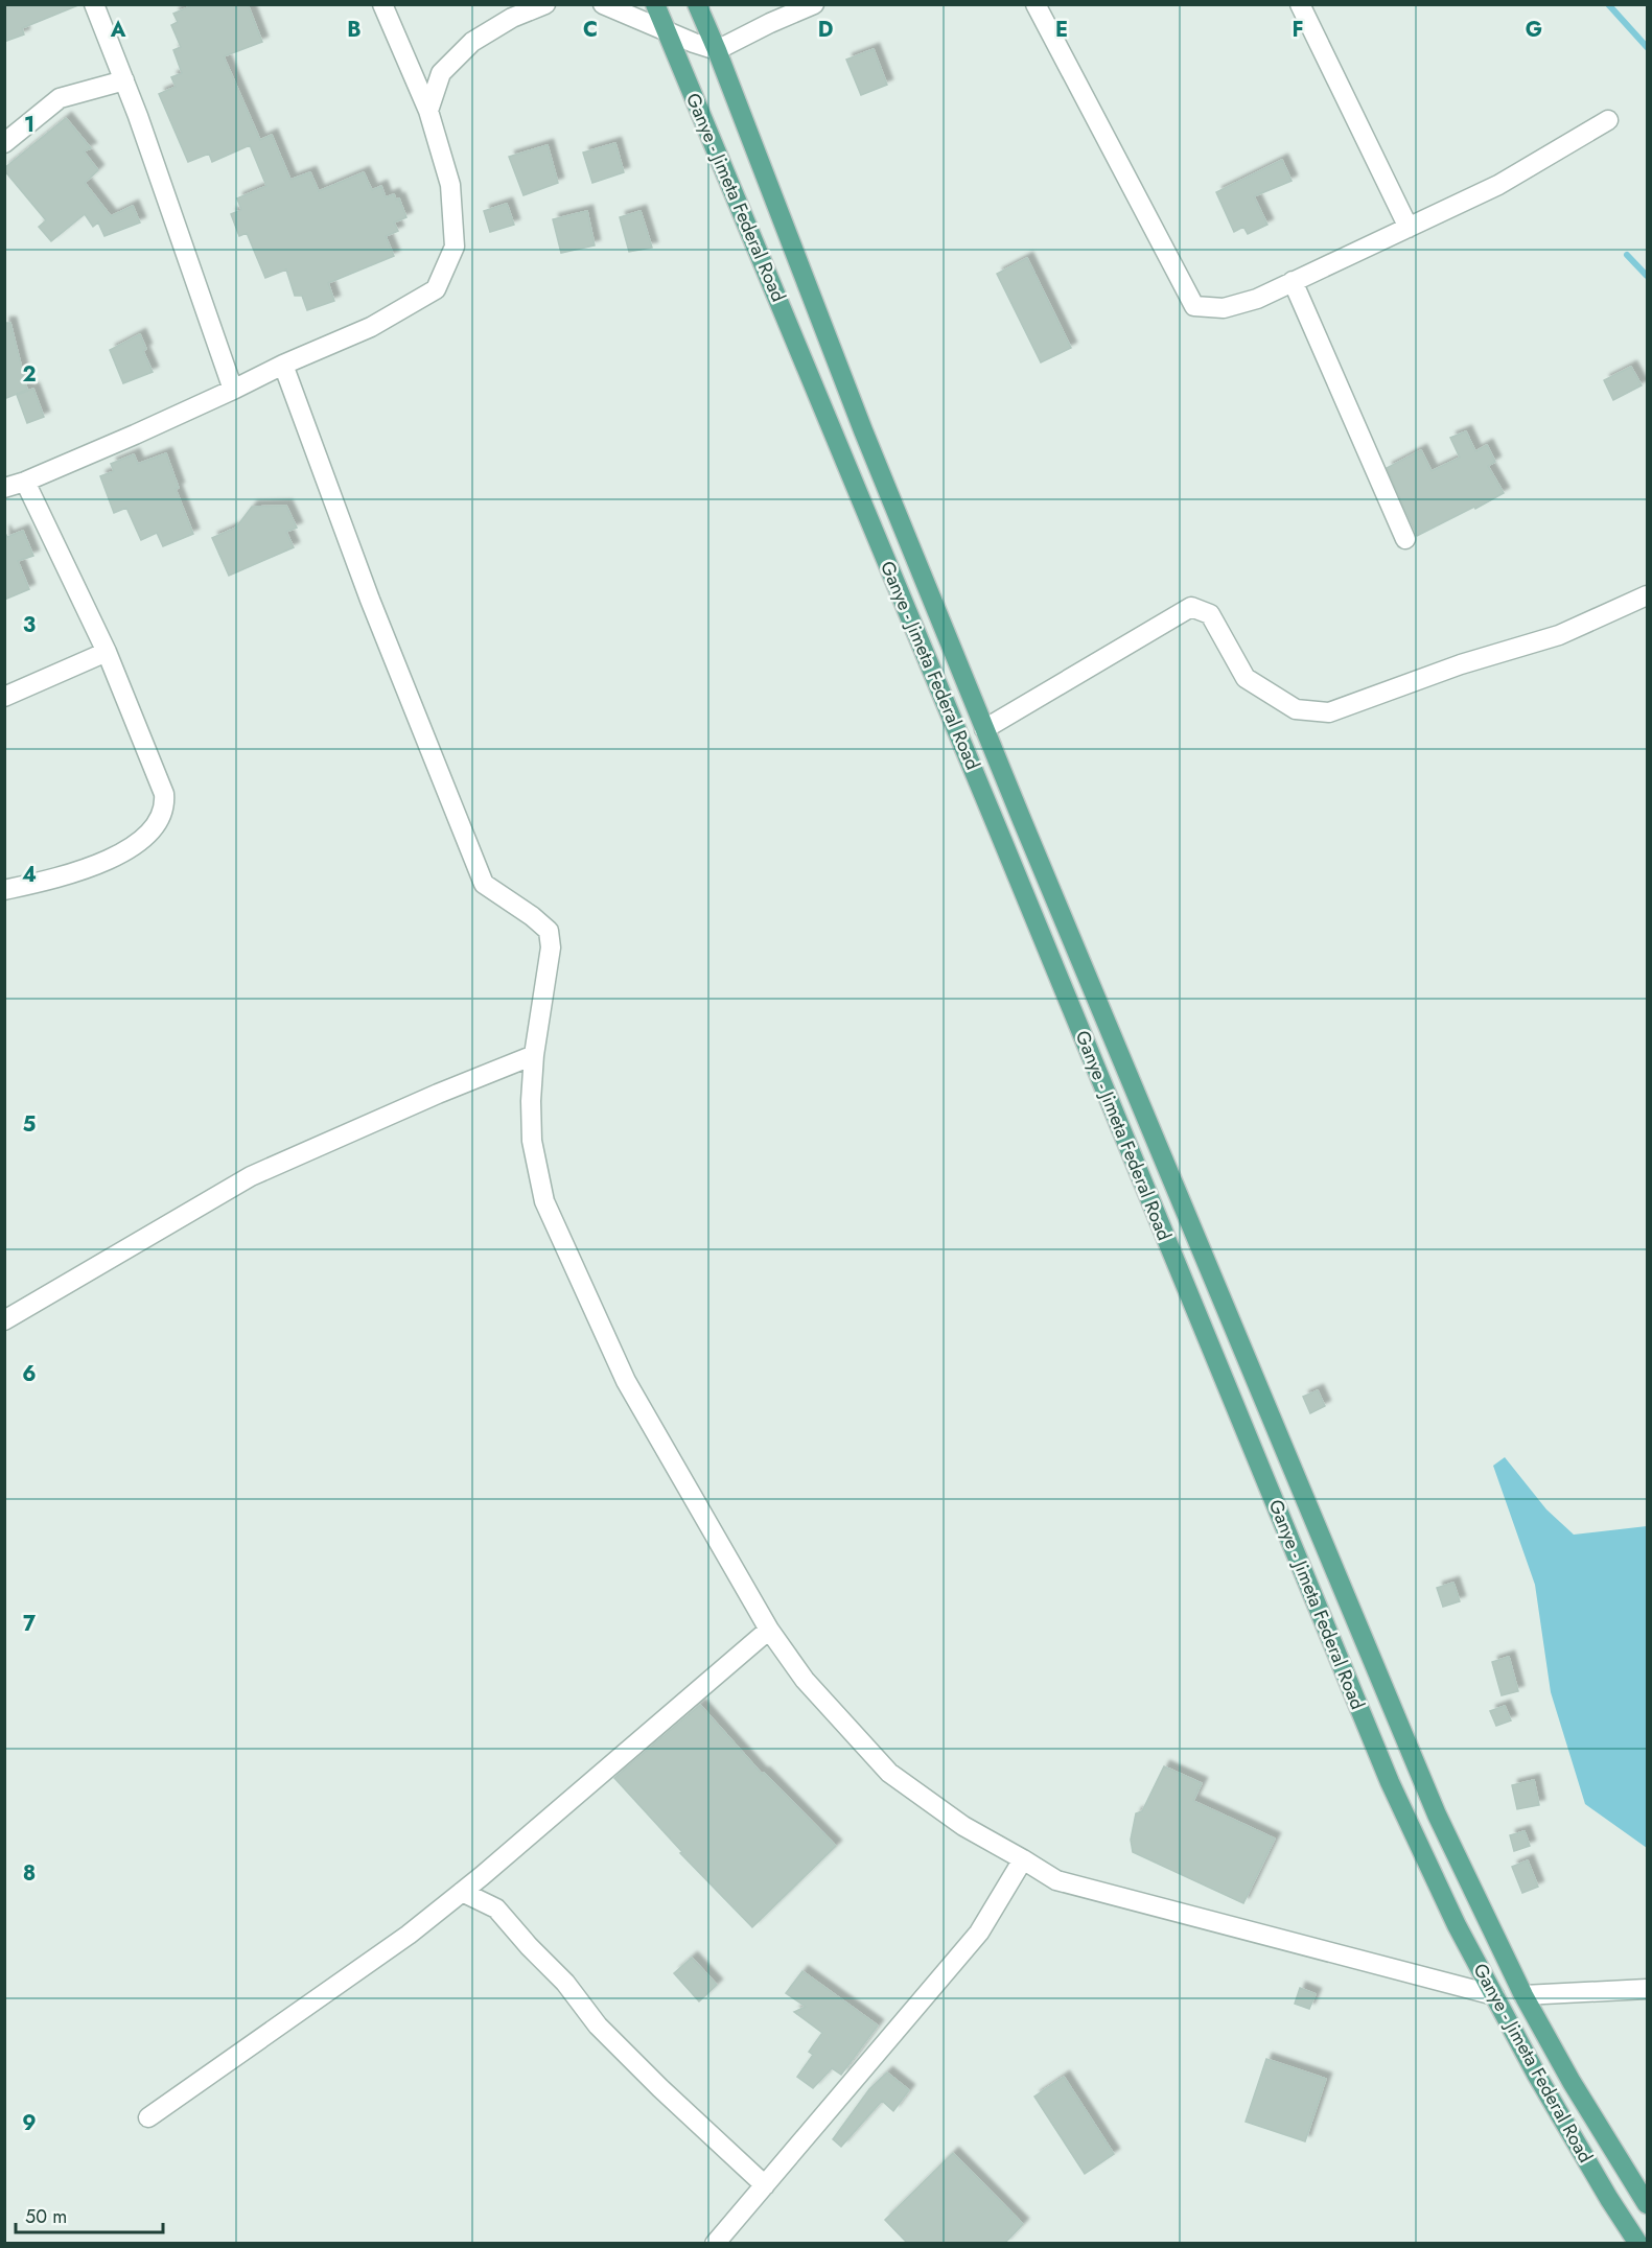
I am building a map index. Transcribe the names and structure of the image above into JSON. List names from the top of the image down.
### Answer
{
  "streets": {
    "main road": ["Ganye - Jimeta Federal Road"]
  },
  "scale_bar": "50 m",
  "grid": {
    "columns": [
      "A",
      "B",
      "C",
      "D",
      "E",
      "F",
      "G"
    ],
    "rows": [
      "1",
      "2",
      "3",
      "4",
      "5",
      "6",
      "7",
      "8",
      "9"
    ]
  }
}
